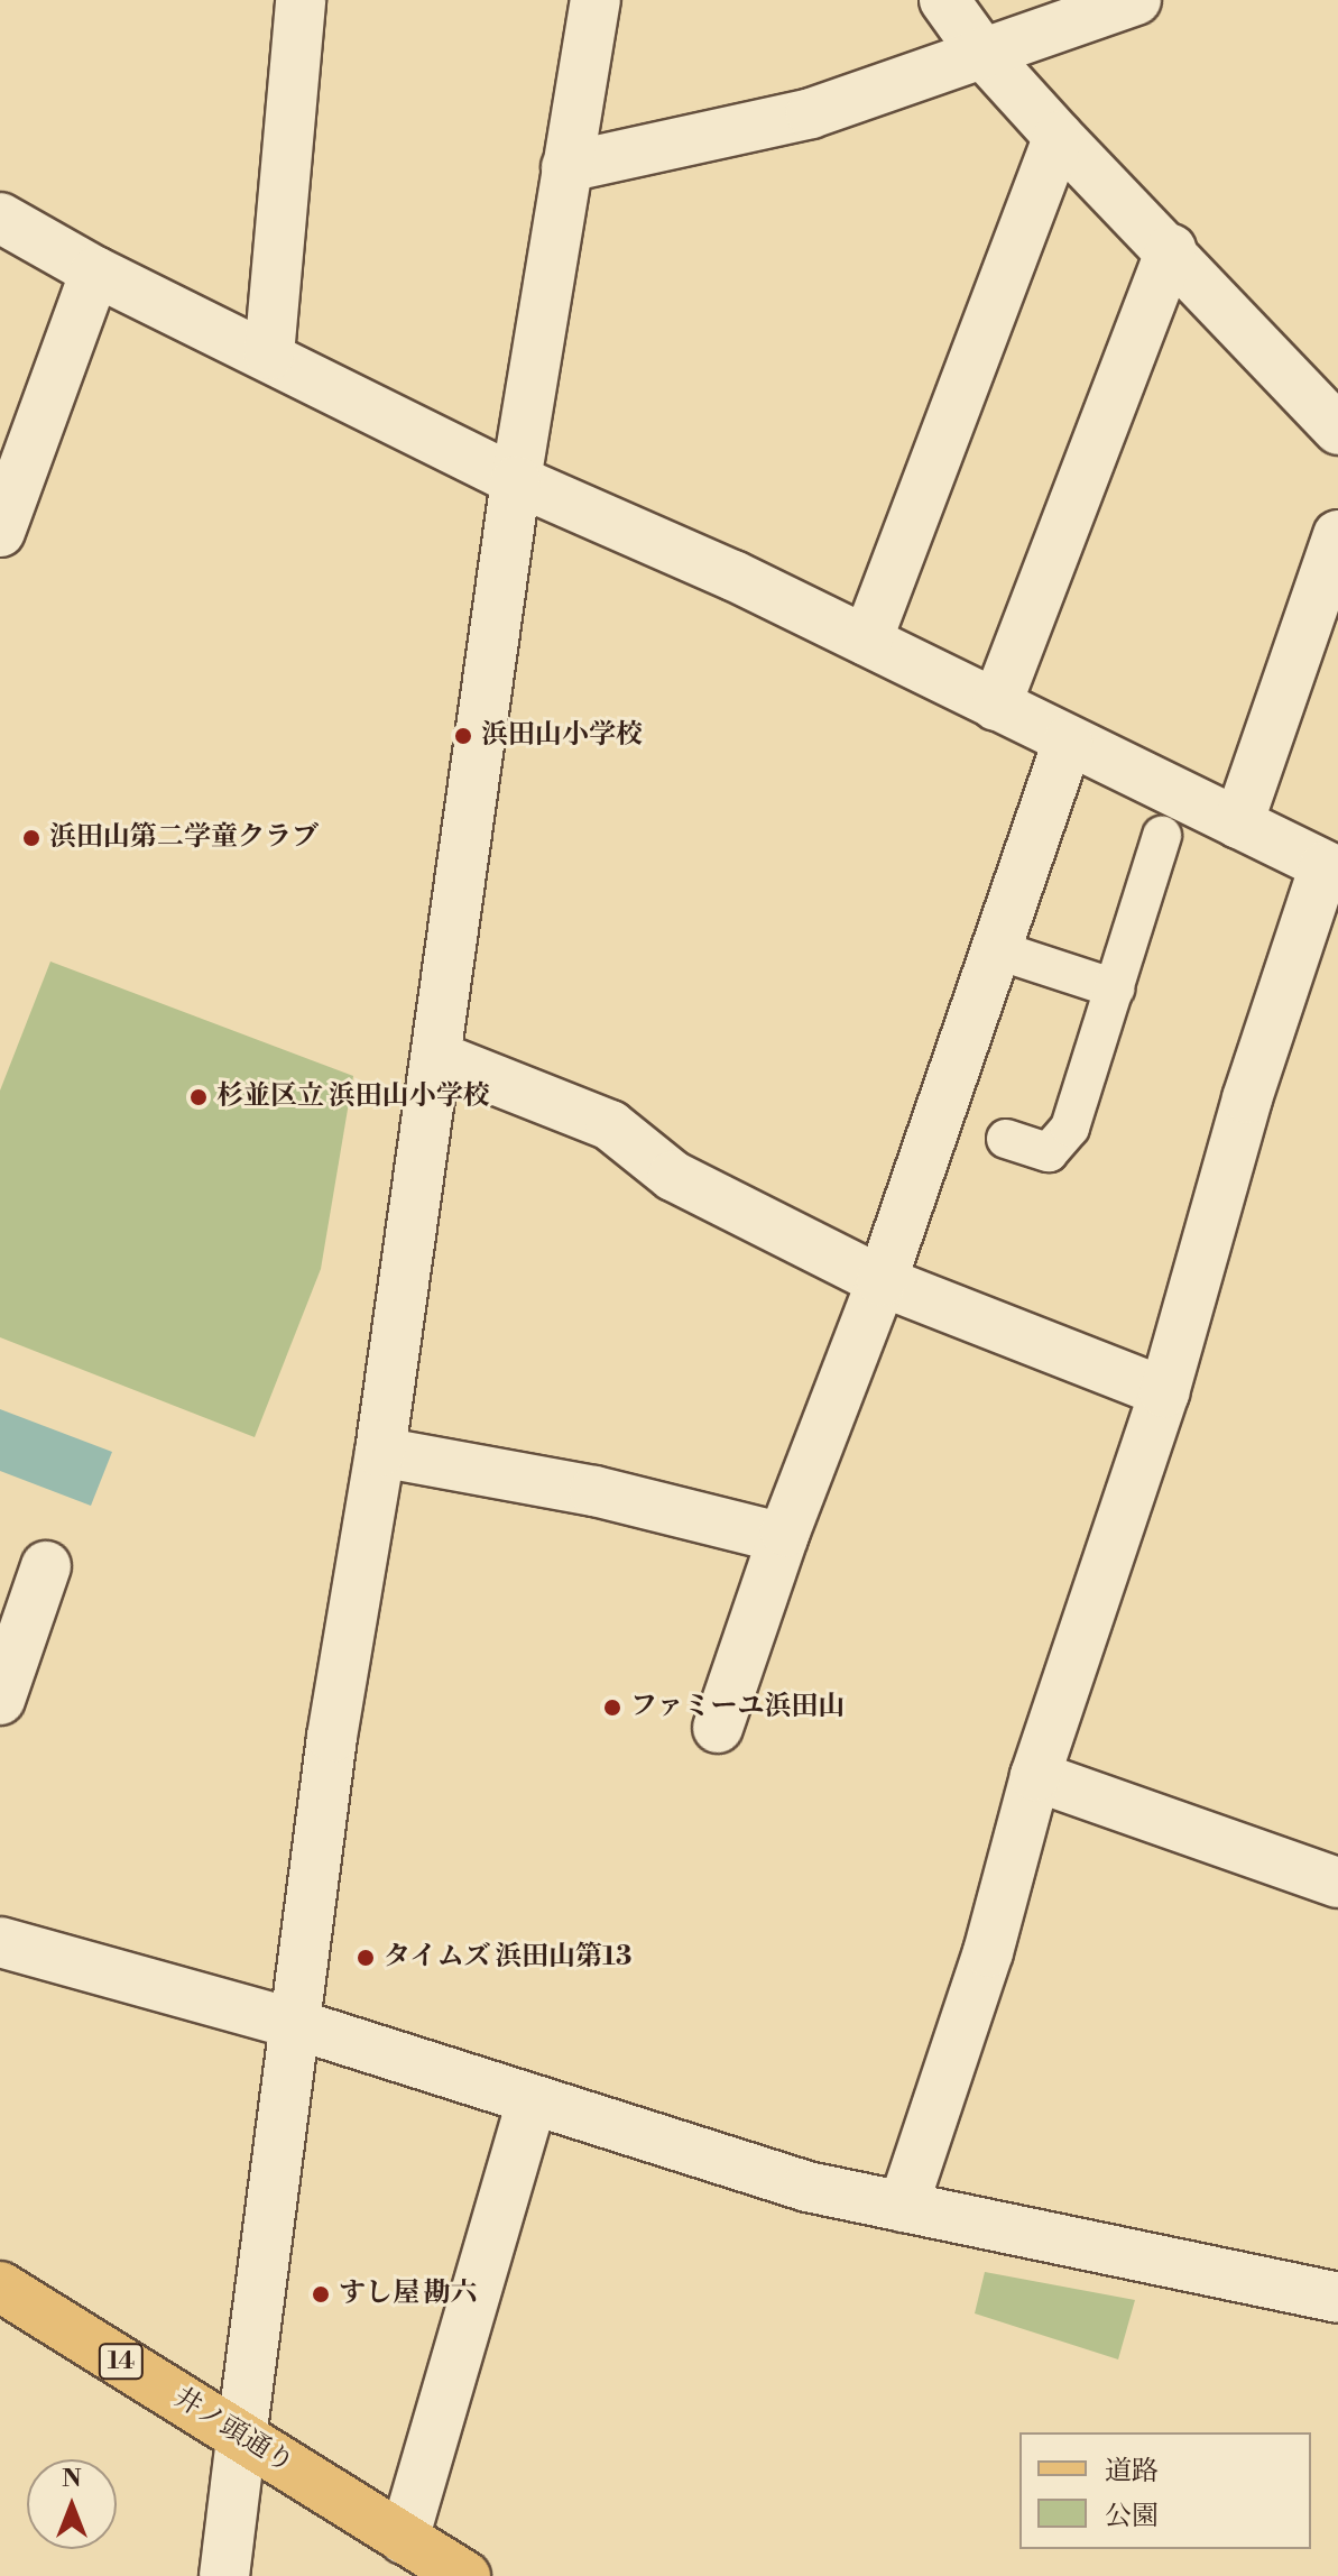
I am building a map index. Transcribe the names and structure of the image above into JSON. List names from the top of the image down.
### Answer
{
  "streets": {
    "main road": ["14", "井ノ頭通り"]
  },
  "places": [
    "浜田山小学校",
    "浜田山第二学童クラブ",
    "杉並区立 浜田山小学校",
    "ファミーユ浜田山",
    "タイムズ 浜田山第13",
    "すし屋 勘六"
  ],
  "legend": ["道路", "公園"],
  "north": "top"
}
